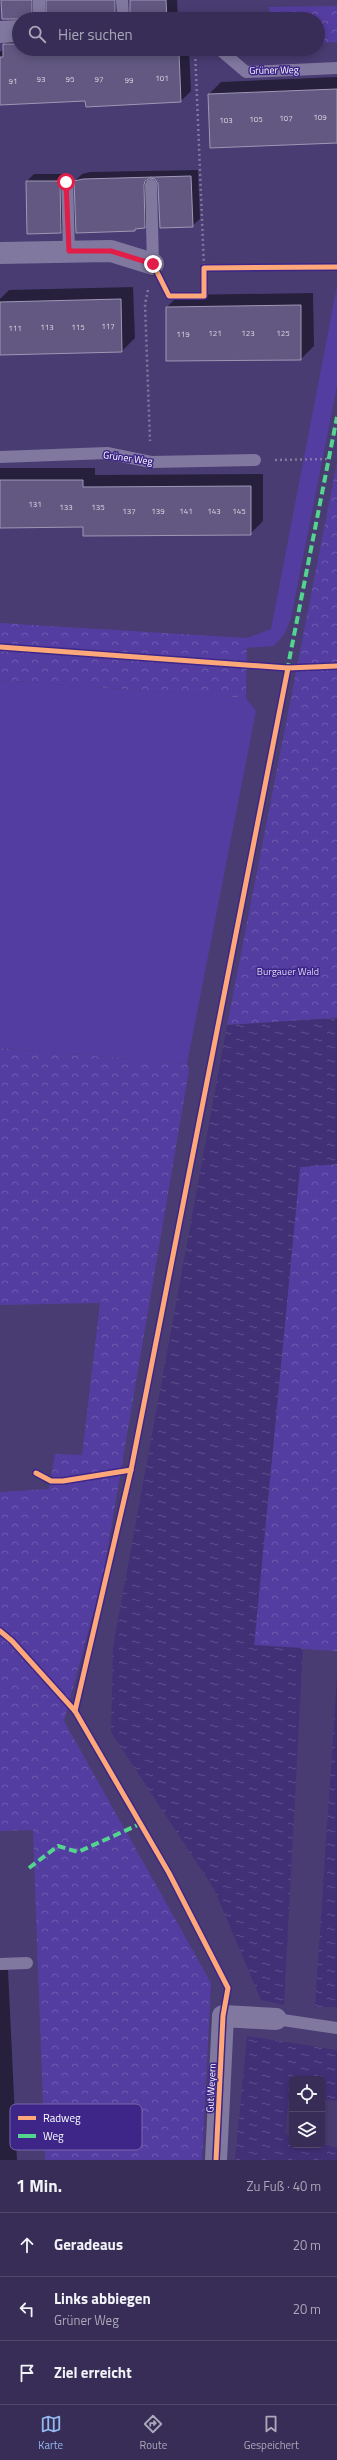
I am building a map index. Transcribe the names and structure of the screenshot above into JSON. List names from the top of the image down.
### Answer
{
  "streets": {
    "street": ["Gut Weyern"],
    "lane": ["Grüner Weg"]
  },
  "parks": ["Burgauer Wald"],
  "house_numbers": [
    "101",
    "93",
    "95",
    "97",
    "99",
    "91",
    "109",
    "107",
    "105",
    "103",
    "117",
    "113",
    "115",
    "111",
    "121",
    "123",
    "125",
    "119",
    "131",
    "133",
    "135",
    "137",
    "139",
    "141",
    "143",
    "145"
  ],
  "legend": ["Radweg", "Weg"],
  "page": {
    "search": "Hier suchen",
    "heading": ["1 Min.", "Zu Fuß · 40 m"],
    "list": [
      ["Geradeaus", "20 m"],
      ["Links abbiegen", "Grüner Weg", "20 m"],
      "Ziel erreicht"
    ],
    "nav": ["Karte", "Route", "Gespeichert"]
  }
}
